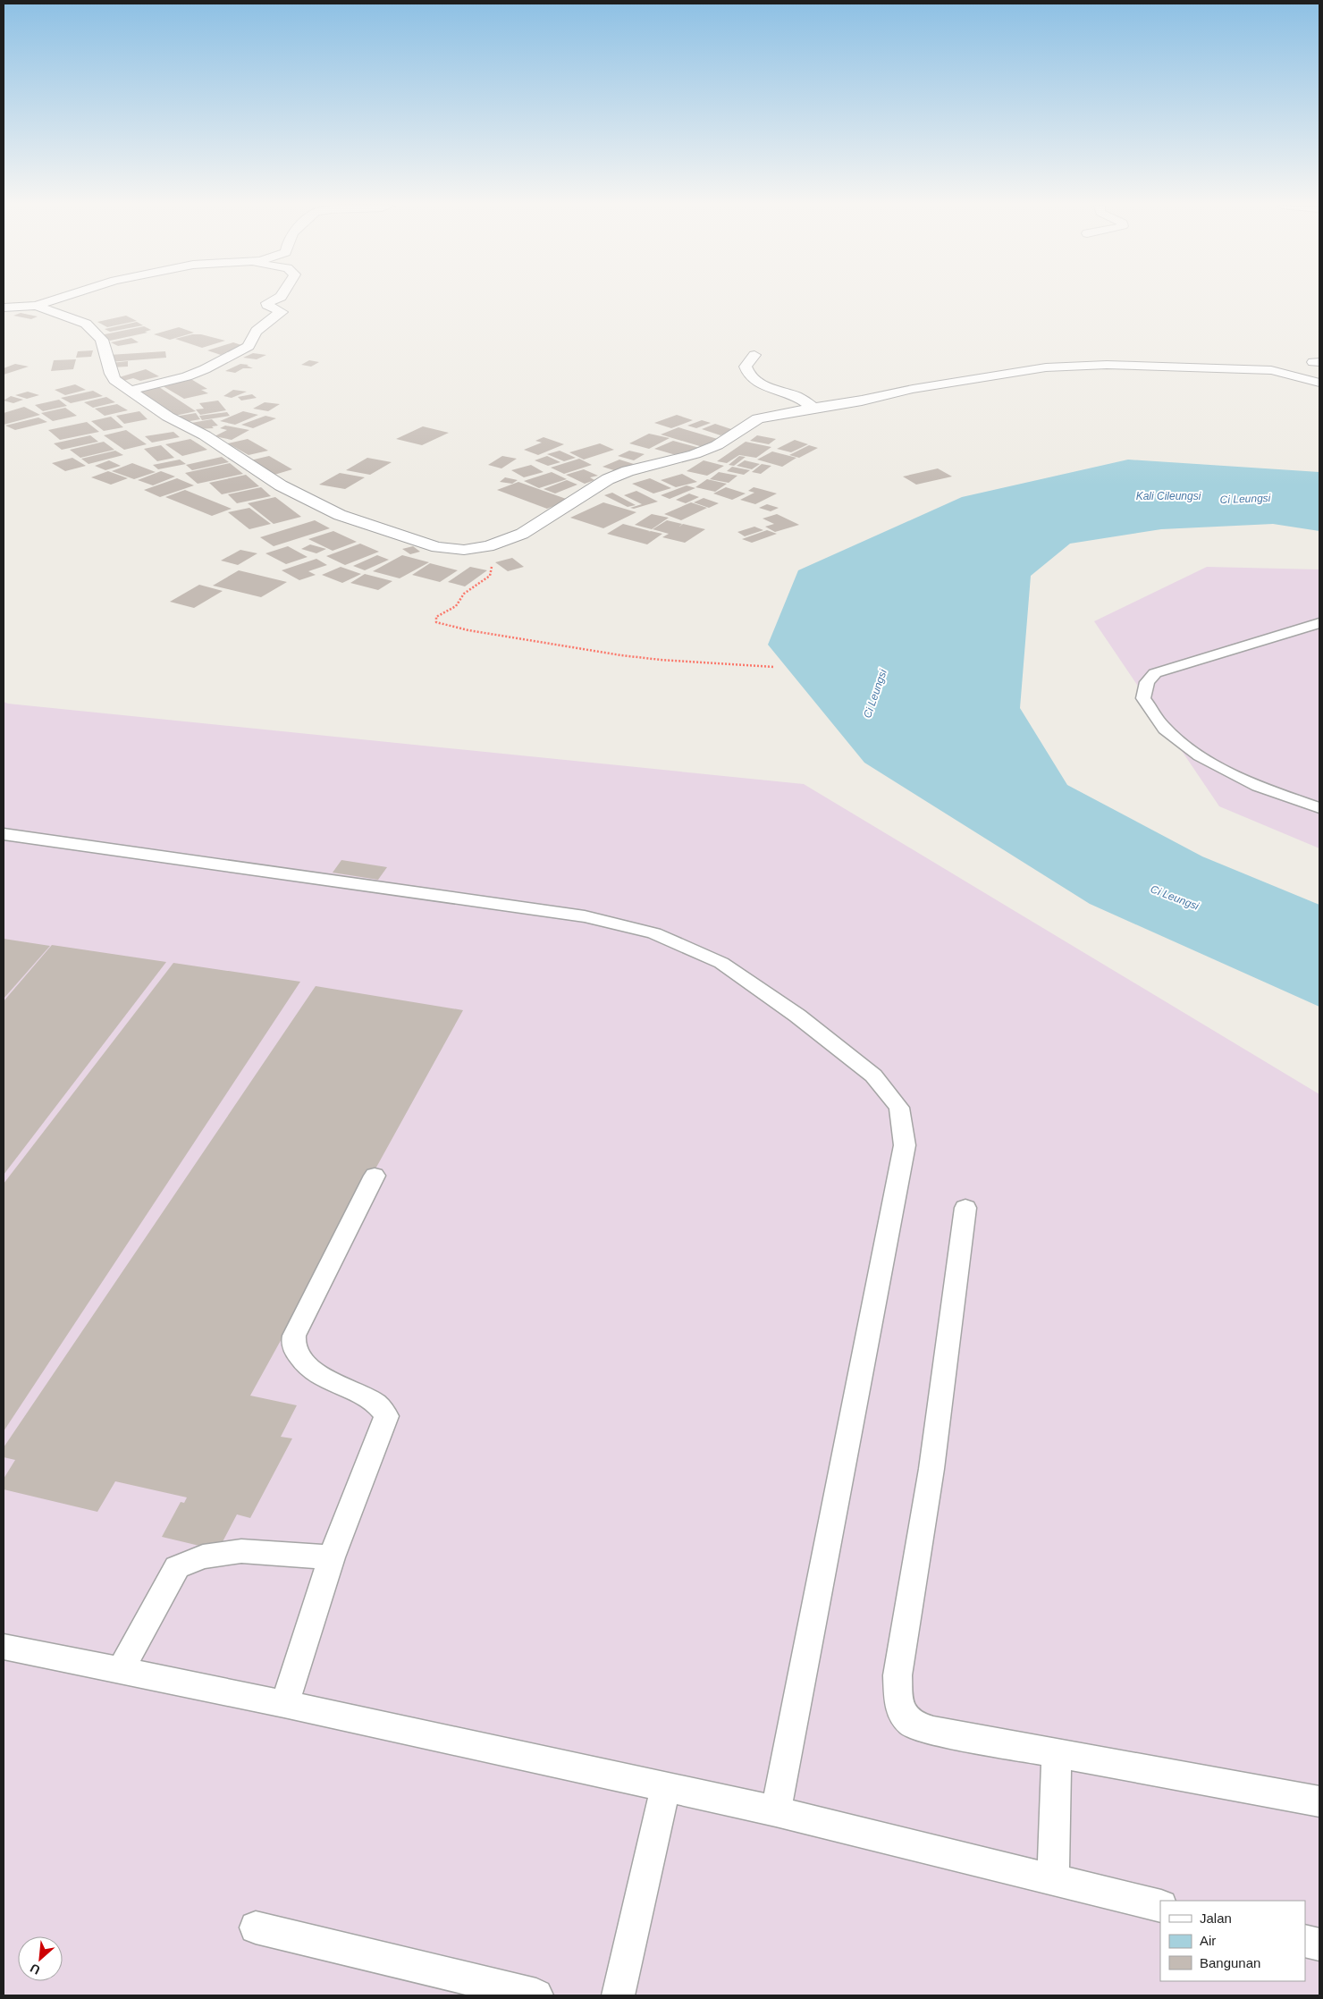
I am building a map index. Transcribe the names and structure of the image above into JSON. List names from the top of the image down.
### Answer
{
  "water": ["Kali Cileungsi", "Ci Leungsi"],
  "legend": ["Jalan", "Air", "Bangunan"],
  "north": "bottom left"
}
